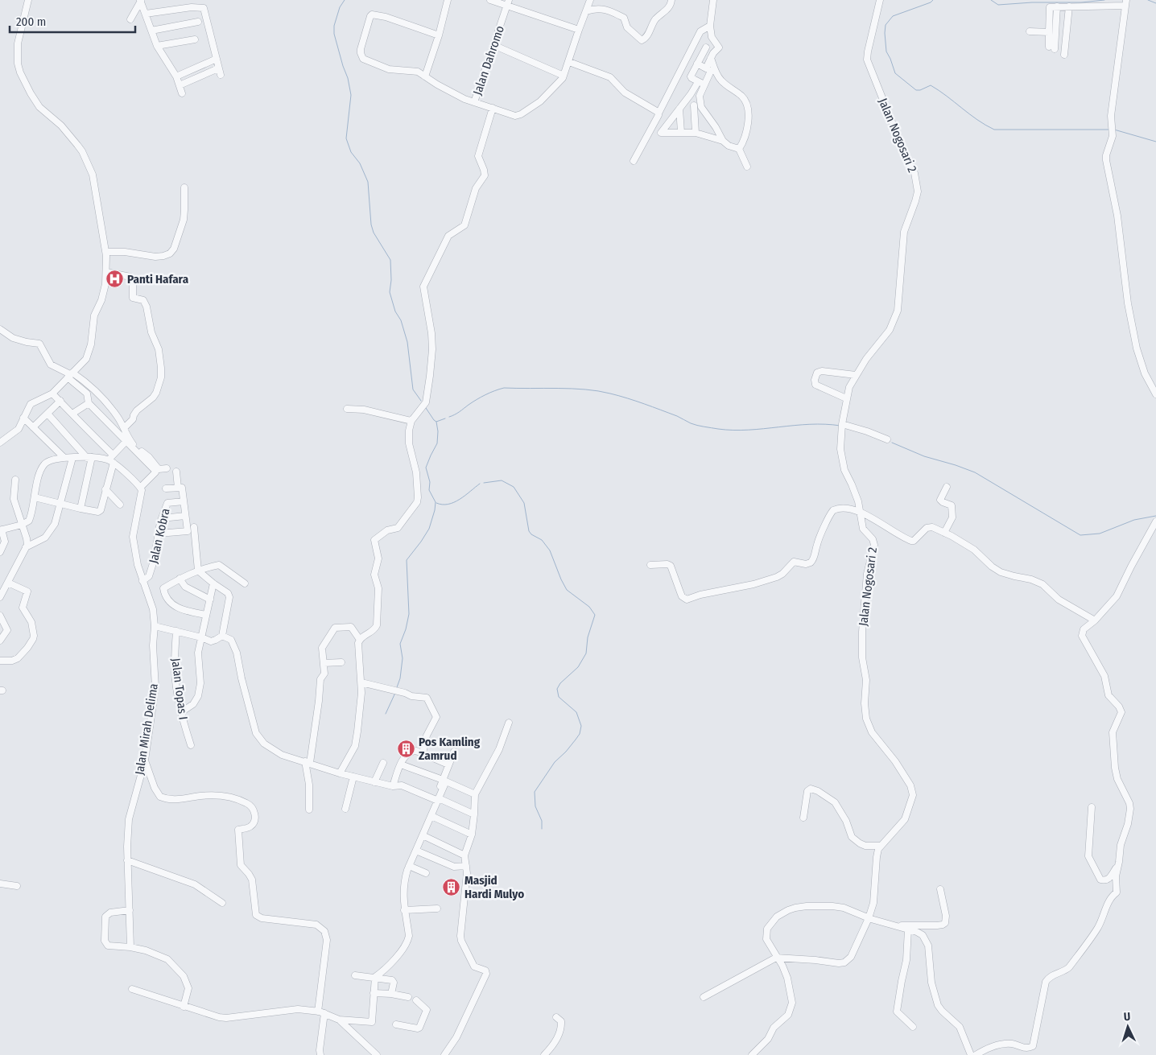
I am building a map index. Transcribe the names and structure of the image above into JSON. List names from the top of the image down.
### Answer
{
  "streets": {
    "street": [
      "Jalan Dahromo",
      "Jalan Nogosari 2",
      "Jalan Kobra",
      "Jalan Topas I",
      "Jalan Mirah Delima"
    ]
  },
  "crossings": [
    ["Jalan Kobra", "Jalan Mirah Delima"]
  ],
  "places": {
    "hospital": ["Panti Hafara"],
    "building": ["Pos Kamling Zamrud", "Masjid Hardi Mulyo"]
  },
  "scale_bar": "200 m",
  "north": "top"
}
